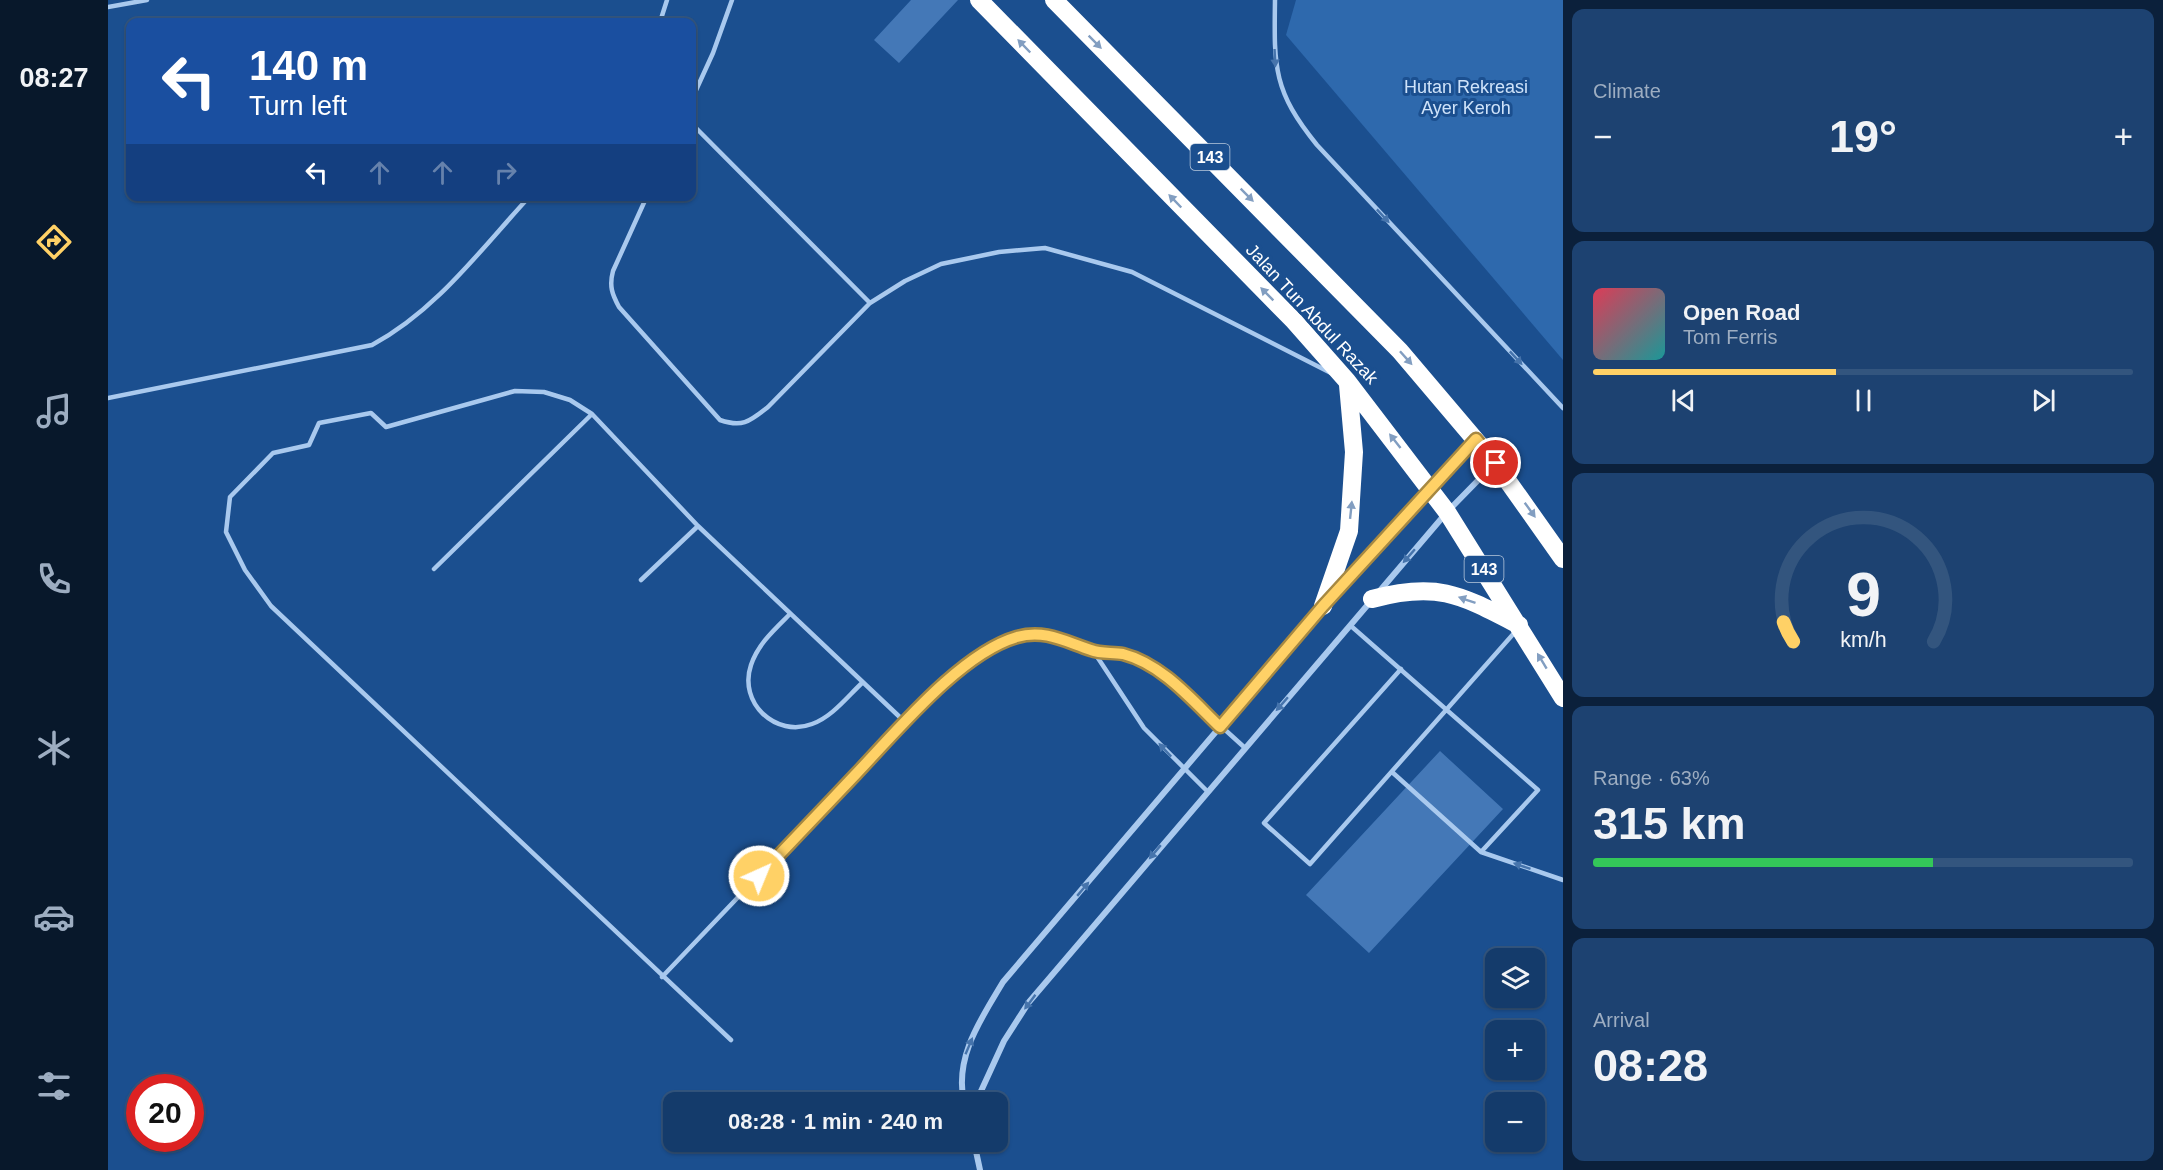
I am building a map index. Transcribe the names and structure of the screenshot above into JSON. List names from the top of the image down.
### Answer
{
  "streets": {
    "highway": ["143", "Jalan Tun Abdul Razak"]
  },
  "parks": ["Hutan Rekreasi Ayer Keroh"],
  "page": {
    "tabs": "08:27",
    "tile": [
      "Climate",
      ["Range · 63%", "315 km"],
      ["Arrival", "08:28"]
    ],
    "turn": ["140 m", "Turn left"],
    "heat": ["−", "19°", "+"],
    "song": ["Open Road", "Tom Ferris"],
    "map_buttons": ["+", "−"],
    "limit": "20",
    "trip": "08:28 · 1 min · 240 m",
    "gauge": ["9", "km/h"]
  }
}
